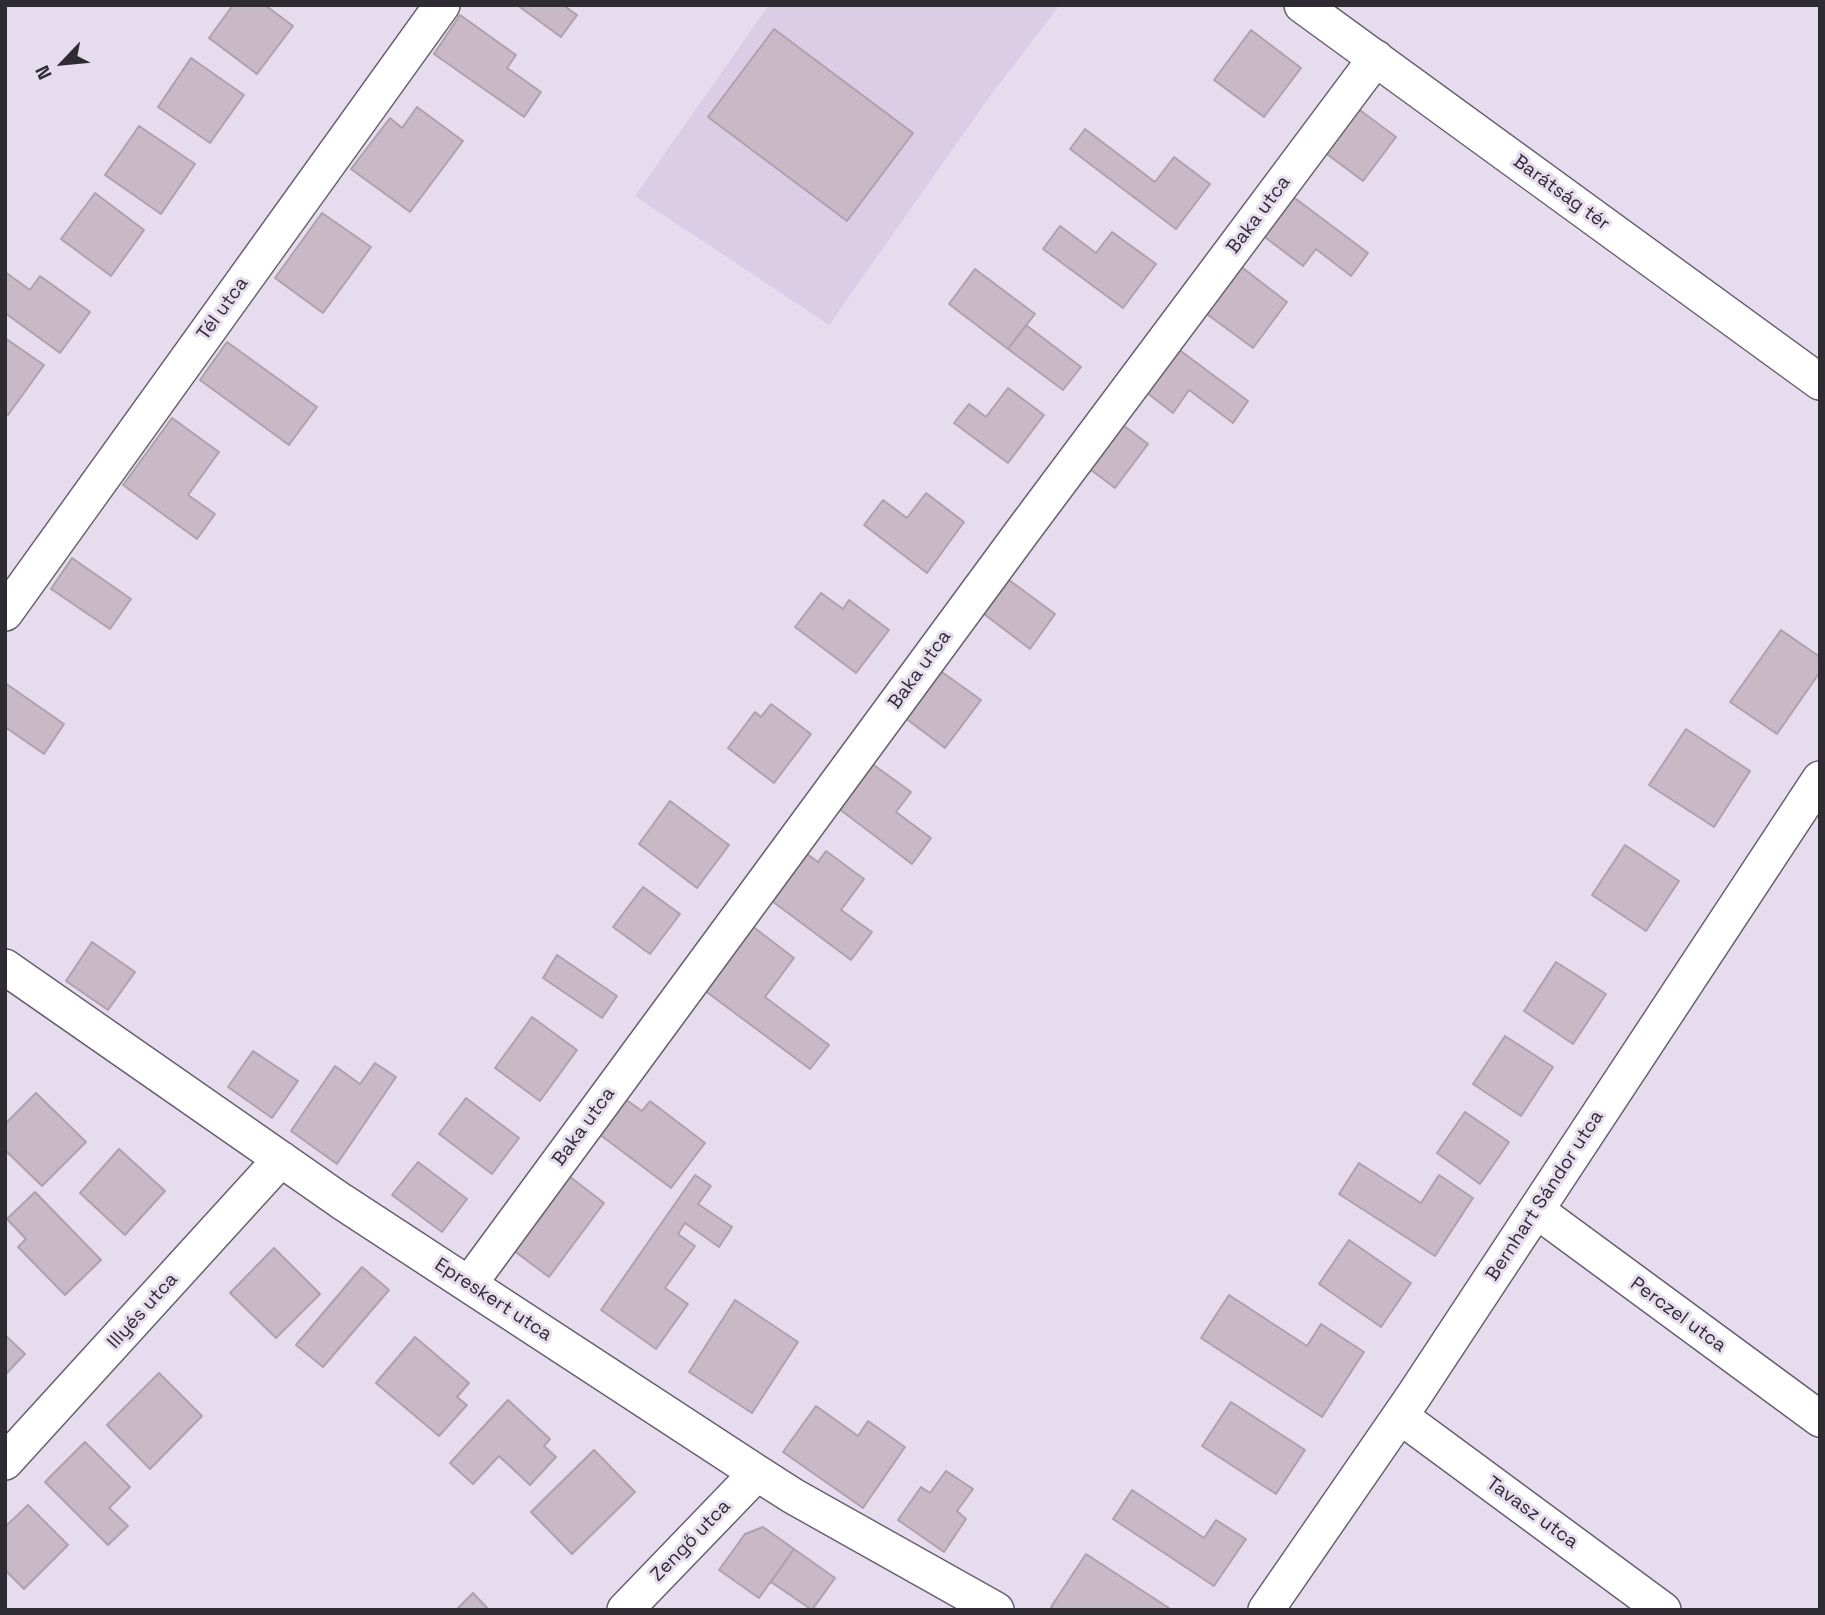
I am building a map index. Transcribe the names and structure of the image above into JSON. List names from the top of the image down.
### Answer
{
  "streets": {
    "street": [
      "Barátság tér",
      "Baka utca",
      "Tél utca",
      "Bernhart Sándor utca",
      "Epreskert utca",
      "Illyés utca",
      "Perczel utca",
      "Tavasz utca",
      "Zengő utca"
    ]
  },
  "crossings": [
    ["Barátság tér", "Baka utca"],
    ["Baka utca", "Epreskert utca"],
    ["Bernhart Sándor utca", "Perczel utca"],
    ["Bernhart Sándor utca", "Tavasz utca"],
    ["Epreskert utca", "Illyés utca"],
    ["Epreskert utca", "Zengő utca"]
  ],
  "north": "bottom left"
}
